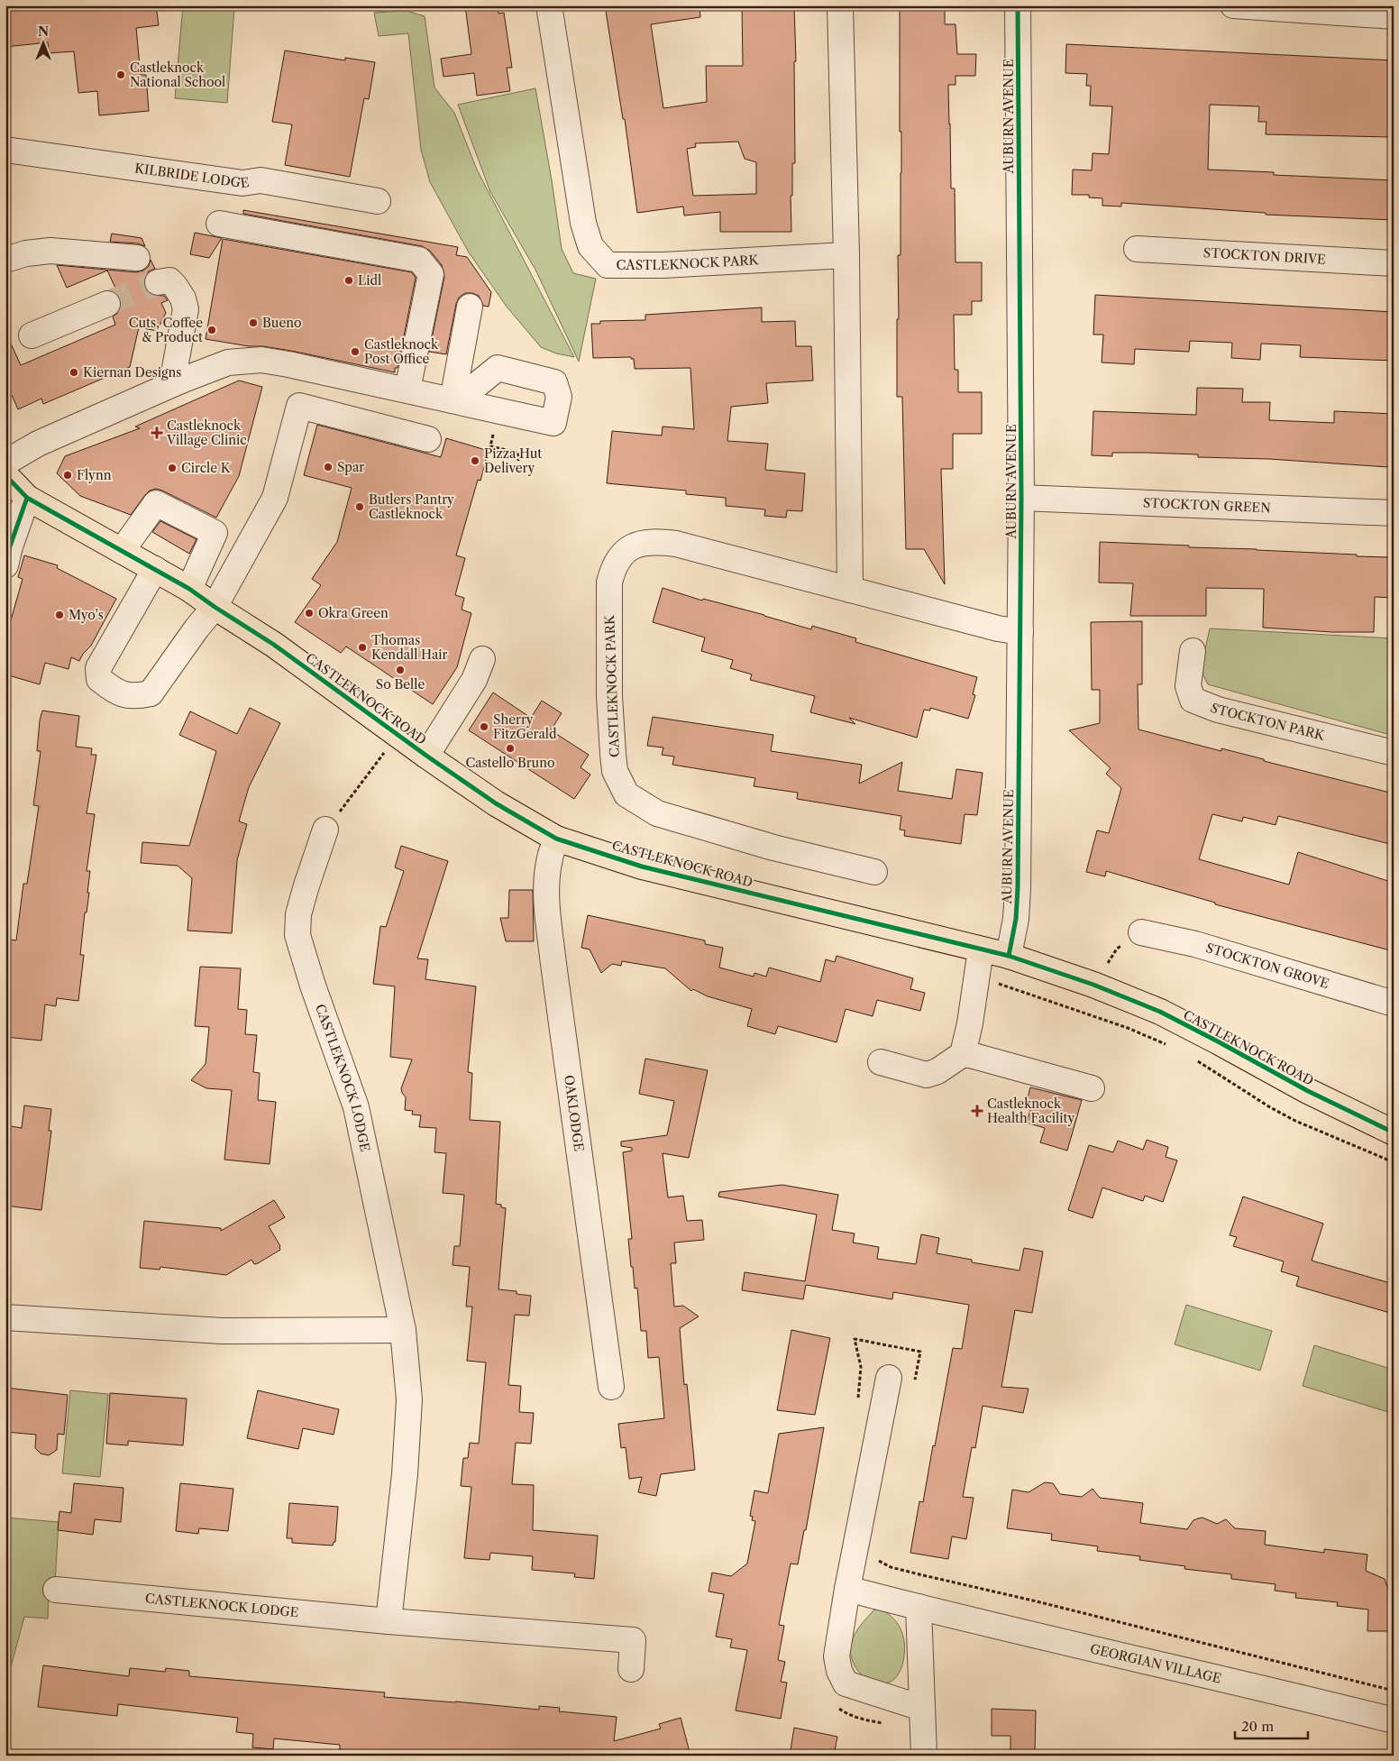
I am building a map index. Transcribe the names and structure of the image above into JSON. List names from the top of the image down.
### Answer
{
  "streets": {
    "main road": ["CASTLEKNOCK ROAD"],
    "street": [
      "AUBURN AVENUE",
      "KILBRIDE LODGE",
      "STOCKTON DRIVE",
      "CASTLEKNOCK PARK",
      "STOCKTON GREEN",
      "STOCKTON PARK",
      "STOCKTON GROVE",
      "CASTLEKNOCK LODGE",
      "OAKLODGE",
      "GEORGIAN VILLAGE"
    ]
  },
  "crossings": [
    ["AUBURN AVENUE", "CASTLEKNOCK PARK"],
    ["AUBURN AVENUE", "STOCKTON GREEN"],
    ["AUBURN AVENUE", "CASTLEKNOCK ROAD"],
    ["CASTLEKNOCK ROAD", "OAKLODGE"]
  ],
  "places": {
    "other": [
      "Castleknock National School",
      "Lidl",
      "Bueno",
      "Cuts, Coffee & Product",
      "Castleknock Post Office",
      "Kiernan Designs",
      "Pizza Hut Delivery",
      "Spar",
      "Circle K",
      "Flynn",
      "Butlers Pantry Castleknock",
      "Okra Green",
      "Myo’s",
      "Thomas Kendall Hair",
      "So Belle",
      "Sherry FitzGerald",
      "Castello Bruno"
    ],
    "health": ["Castleknock Village Clinic", "Castleknock Health Facility"]
  },
  "scale_bar": "20 m",
  "north": "top"
}
